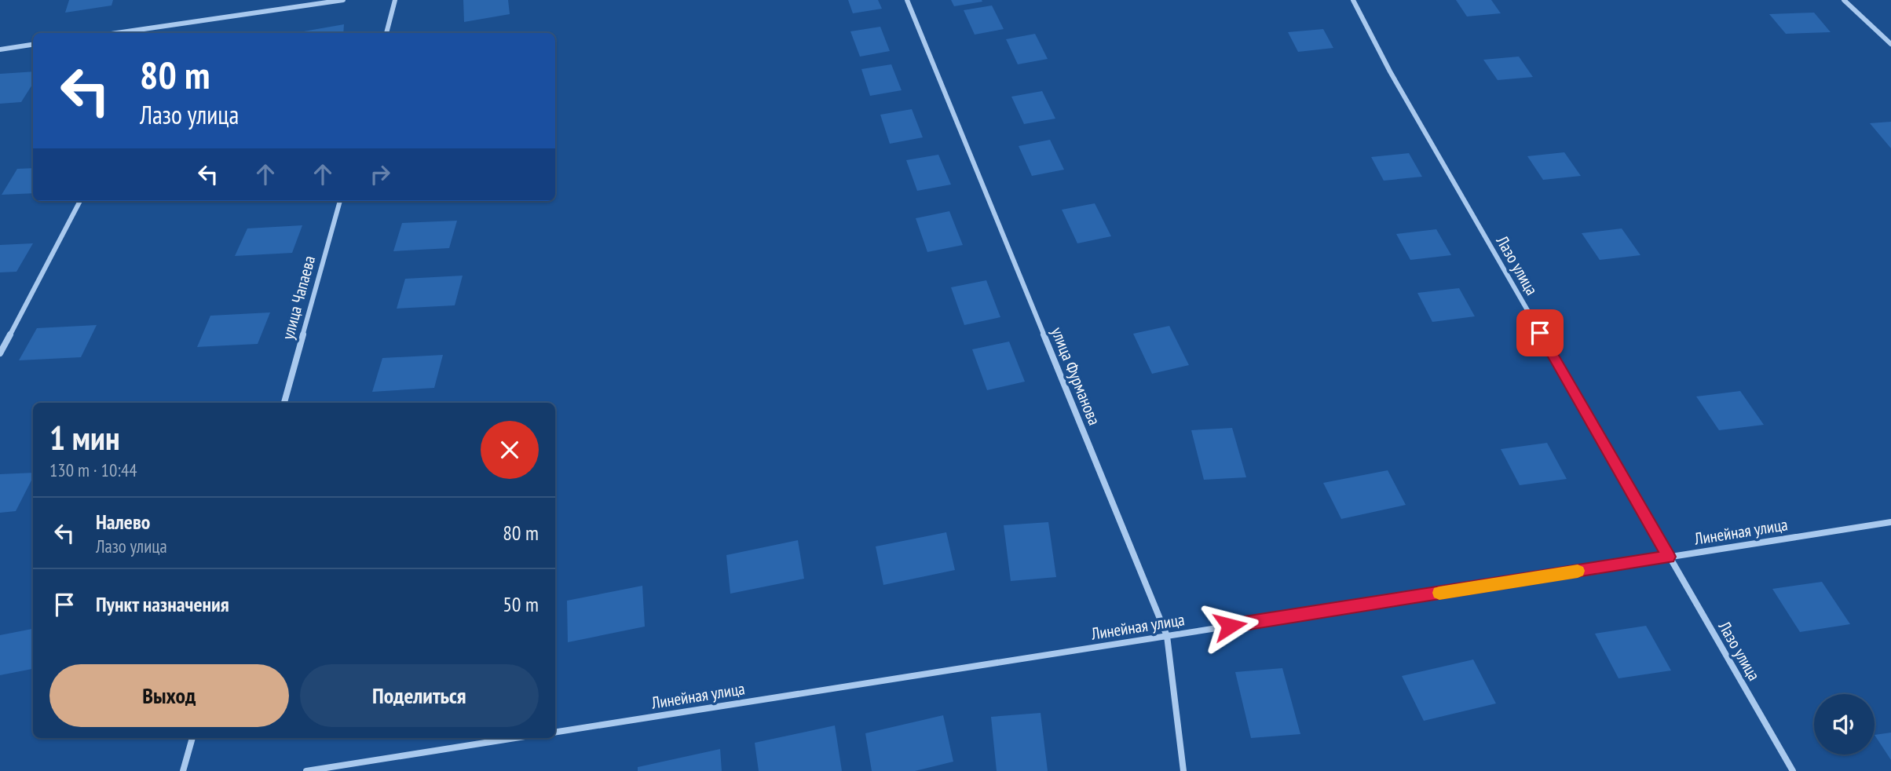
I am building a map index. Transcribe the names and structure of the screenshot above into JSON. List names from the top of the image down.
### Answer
{
  "streets": {
    "street": [
      "Лазо улица",
      "улица Чапаева",
      "улица Фурманова",
      "Линейная улица"
    ]
  },
  "crossings": [
    ["Лазо улица", "Линейная улица"],
    ["улица Фурманова", "Линейная улица"]
  ],
  "page": {
    "turn": ["80 m", "Лазо улица"],
    "heading": ["1 мин", "130 m · 10:44"],
    "list": [
      {
        "name": "Налево",
        "note": "Лазо улица",
        "value": "80 m"
      },
      {
        "name": "Пункт назначения",
        "value": "50 m"
      }
    ],
    "buttons": ["Выход", "Поделиться"]
  }
}
